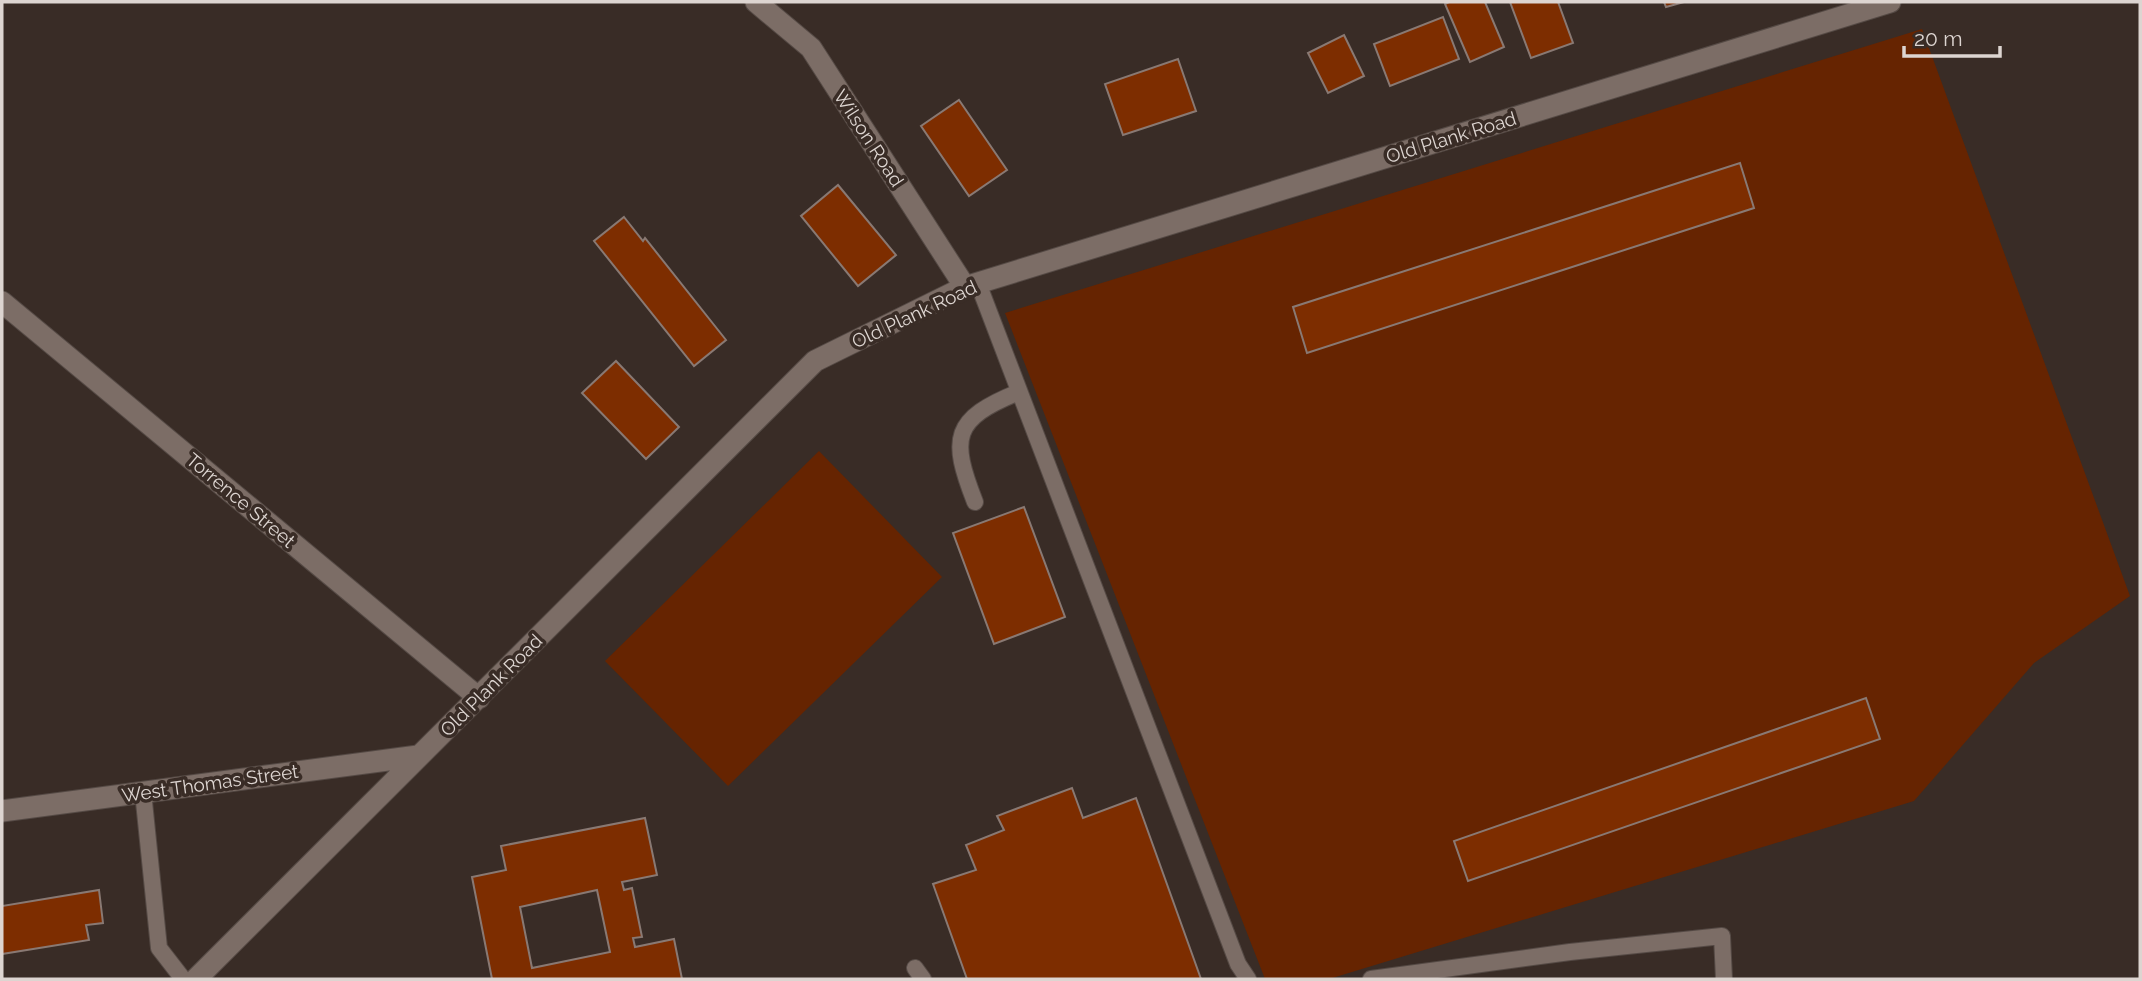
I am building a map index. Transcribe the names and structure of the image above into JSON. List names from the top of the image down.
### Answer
{
  "streets": {
    "street": [
      "Old Plank Road",
      "Wilson Road",
      "Torrence Street",
      "West Thomas Street"
    ]
  },
  "crossings": [
    ["Old Plank Road", "Wilson Road"],
    ["Old Plank Road", "Torrence Street"],
    ["Old Plank Road", "West Thomas Street"]
  ],
  "scale_bar": "20 m"
}
